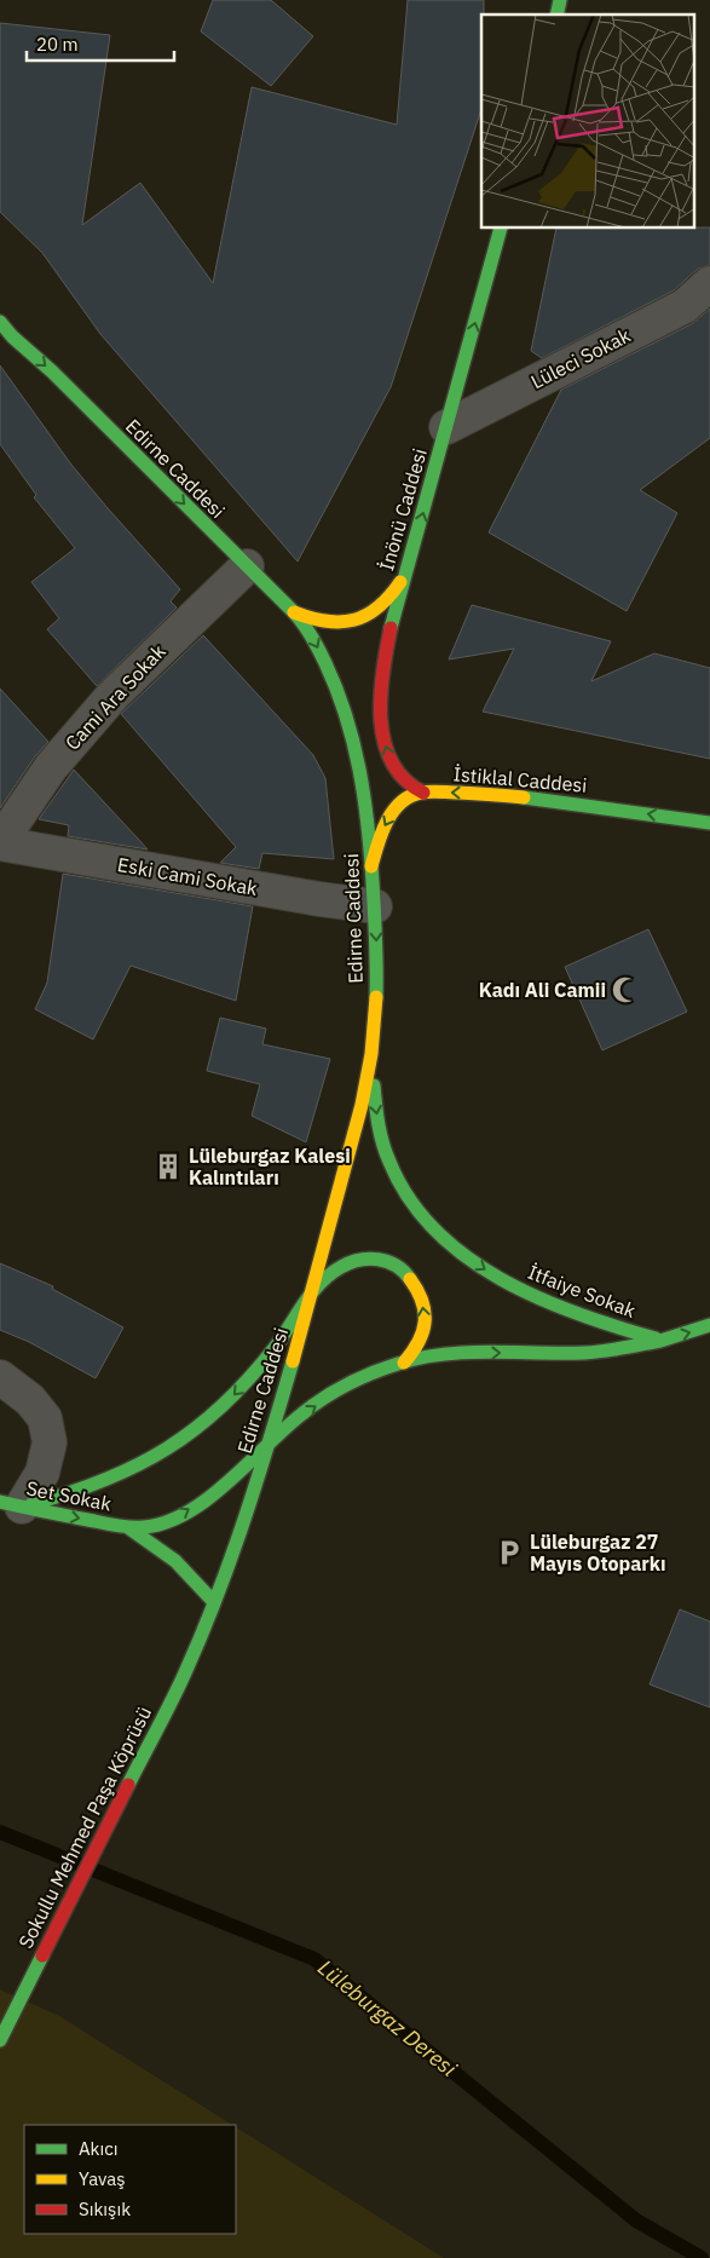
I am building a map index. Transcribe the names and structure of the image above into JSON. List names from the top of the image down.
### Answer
{
  "streets": {
    "main road": [
      "Edirne Caddesi",
      "İnönü Caddesi",
      "İstiklal Caddesi",
      "İtfaiye Sokak",
      "Set Sokak",
      "Sokullu Mehmed Paşa Köprüsü"
    ],
    "street": ["Lüleci Sokak", "Cami Ara Sokak", "Eski Cami Sokak"]
  },
  "crossings": [
    ["Lüleci Sokak", "İnönü Caddesi"],
    ["Edirne Caddesi", "Cami Ara Sokak"],
    ["Edirne Caddesi", "Eski Cami Sokak"],
    ["Edirne Caddesi", "İtfaiye Sokak"],
    ["Edirne Caddesi", "Set Sokak"],
    ["Edirne Caddesi", "Sokullu Mehmed Paşa Köprüsü"],
    ["İnönü Caddesi", "İstiklal Caddesi"],
    ["Cami Ara Sokak", "Eski Cami Sokak"],
    ["İtfaiye Sokak", "Set Sokak"]
  ],
  "one_way": [
    "Edirne Caddesi",
    "İnönü Caddesi",
    "İstiklal Caddesi",
    "Set Sokak"
  ],
  "water": ["Lüleburgaz Deresi"],
  "places": {
    "mosque": ["Kadı Ali Camii"],
    "building": ["Lüleburgaz Kalesi Kalıntıları"],
    "parking": ["Lüleburgaz 27 Mayıs Otoparkı"]
  },
  "legend": ["Akıcı", "Yavaş", "Sıkışık"],
  "scale_bar": "20 m"
}
